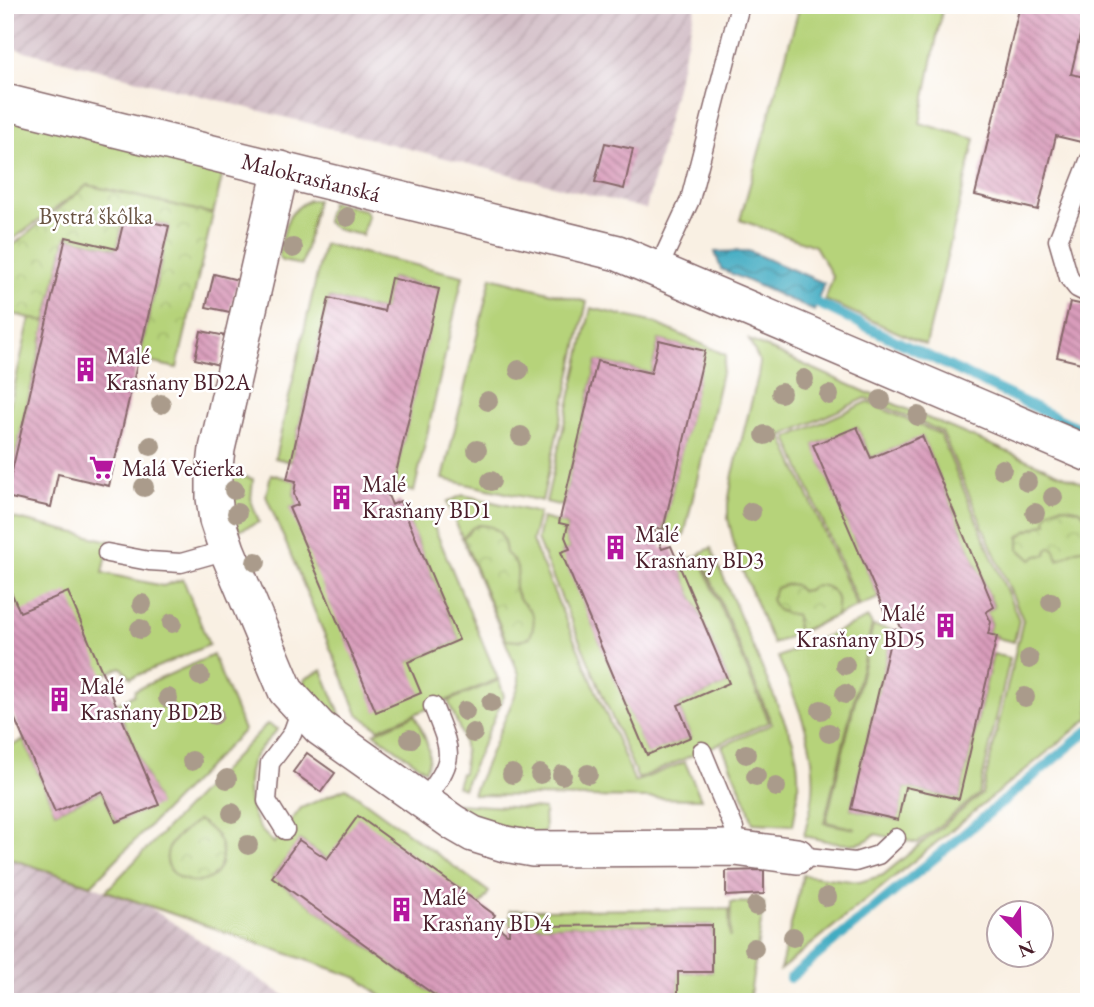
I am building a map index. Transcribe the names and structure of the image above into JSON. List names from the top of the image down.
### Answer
{
  "streets": {
    "street": ["Malokrasňanská"]
  },
  "parks": ["Bystrá škôlka"],
  "places": {
    "building": [
      "Malé Krasňany BD2A",
      "Malé Krasňany BD1",
      "Malé Krasňany BD3",
      "Malé Krasňany BD5",
      "Malé Krasňany BD2B",
      "Malé Krasňany BD4"
    ],
    "supermarket": ["Malá Večierka"]
  },
  "north": "bottom right"
}
